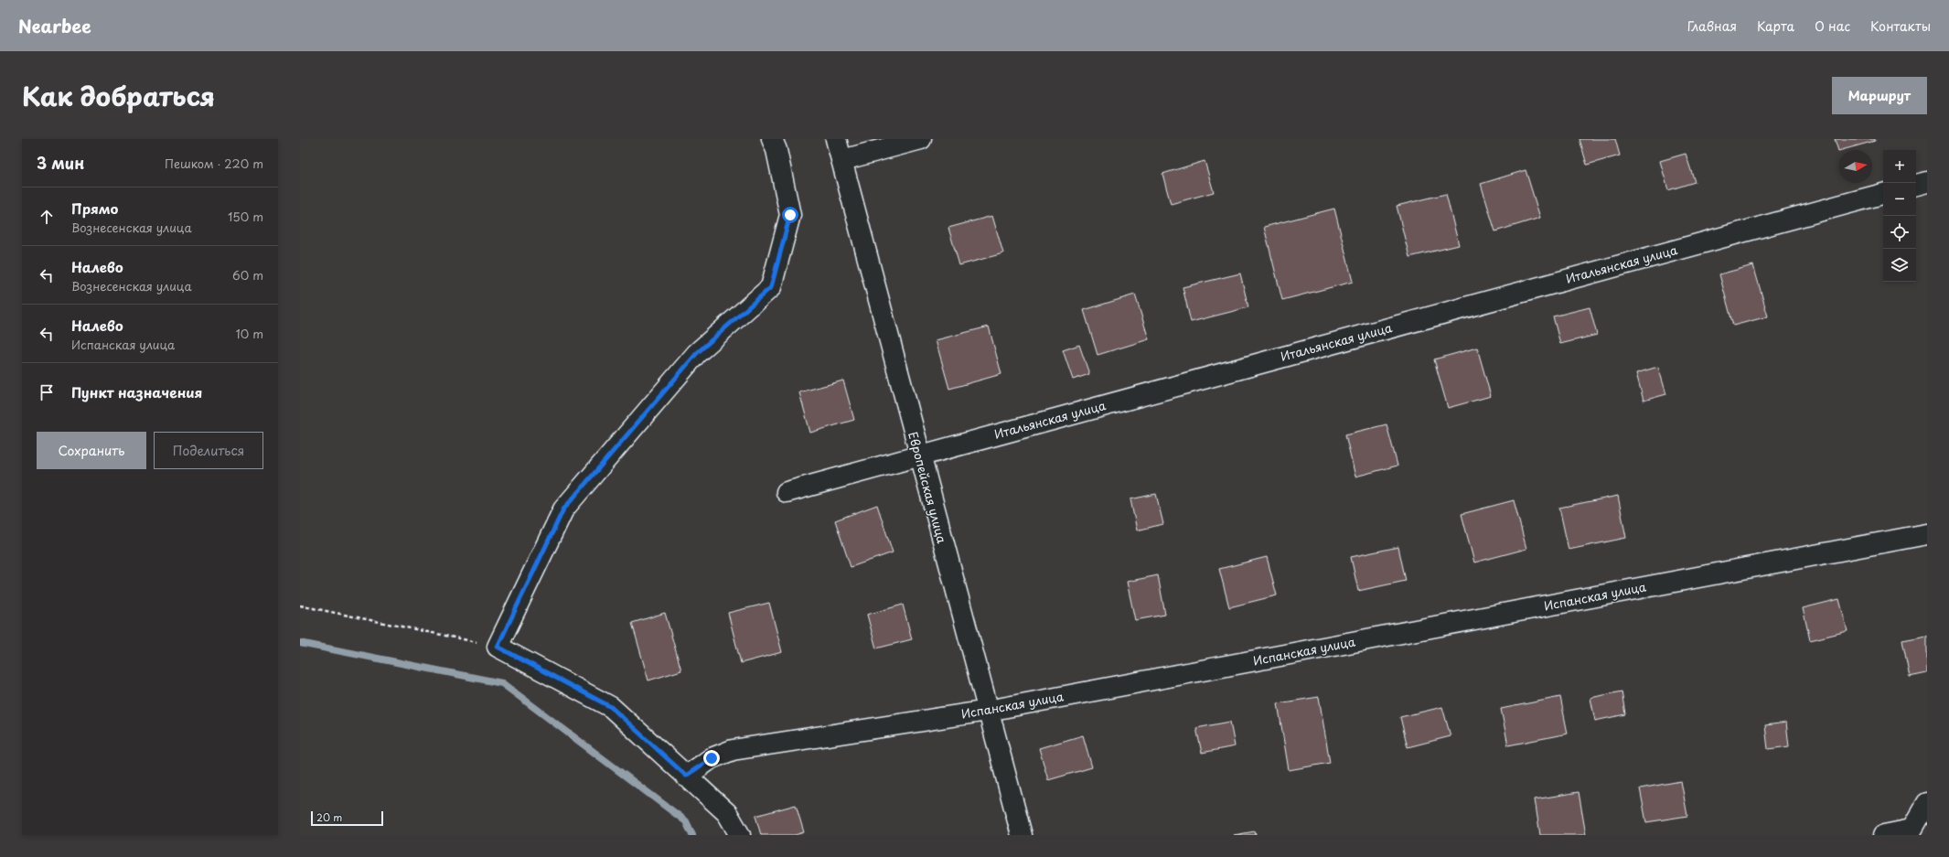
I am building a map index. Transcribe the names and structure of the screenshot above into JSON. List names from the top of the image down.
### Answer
{
  "streets": {
    "street": ["Итальянская улица", "Европейская улица", "Испанская улица"]
  },
  "crossings": [
    ["Итальянская улица", "Европейская улица"],
    ["Европейская улица", "Испанская улица"]
  ],
  "scale_bar": "20 m",
  "north": "right",
  "page": {
    "header": "Nearbee",
    "nav": [
      "Главная",
      "Карта",
      "О нас",
      "Контакты"
    ],
    "title": "Как добраться",
    "buttons": [
      "Маршрут",
      ["Сохранить", "Поделиться"]
    ],
    "heading": ["3 мин", "Пешком · 220 m"],
    "map_buttons": ["+", "−"],
    "list": [
      ["Прямо", "Вознесенская улица", "150 m"],
      ["Налево", "Вознесенская улица", "60 m"],
      ["Налево", "Испанская улица", "10 m"],
      "Пункт назначения"
    ],
    "scale": "20 m"
  }
}
